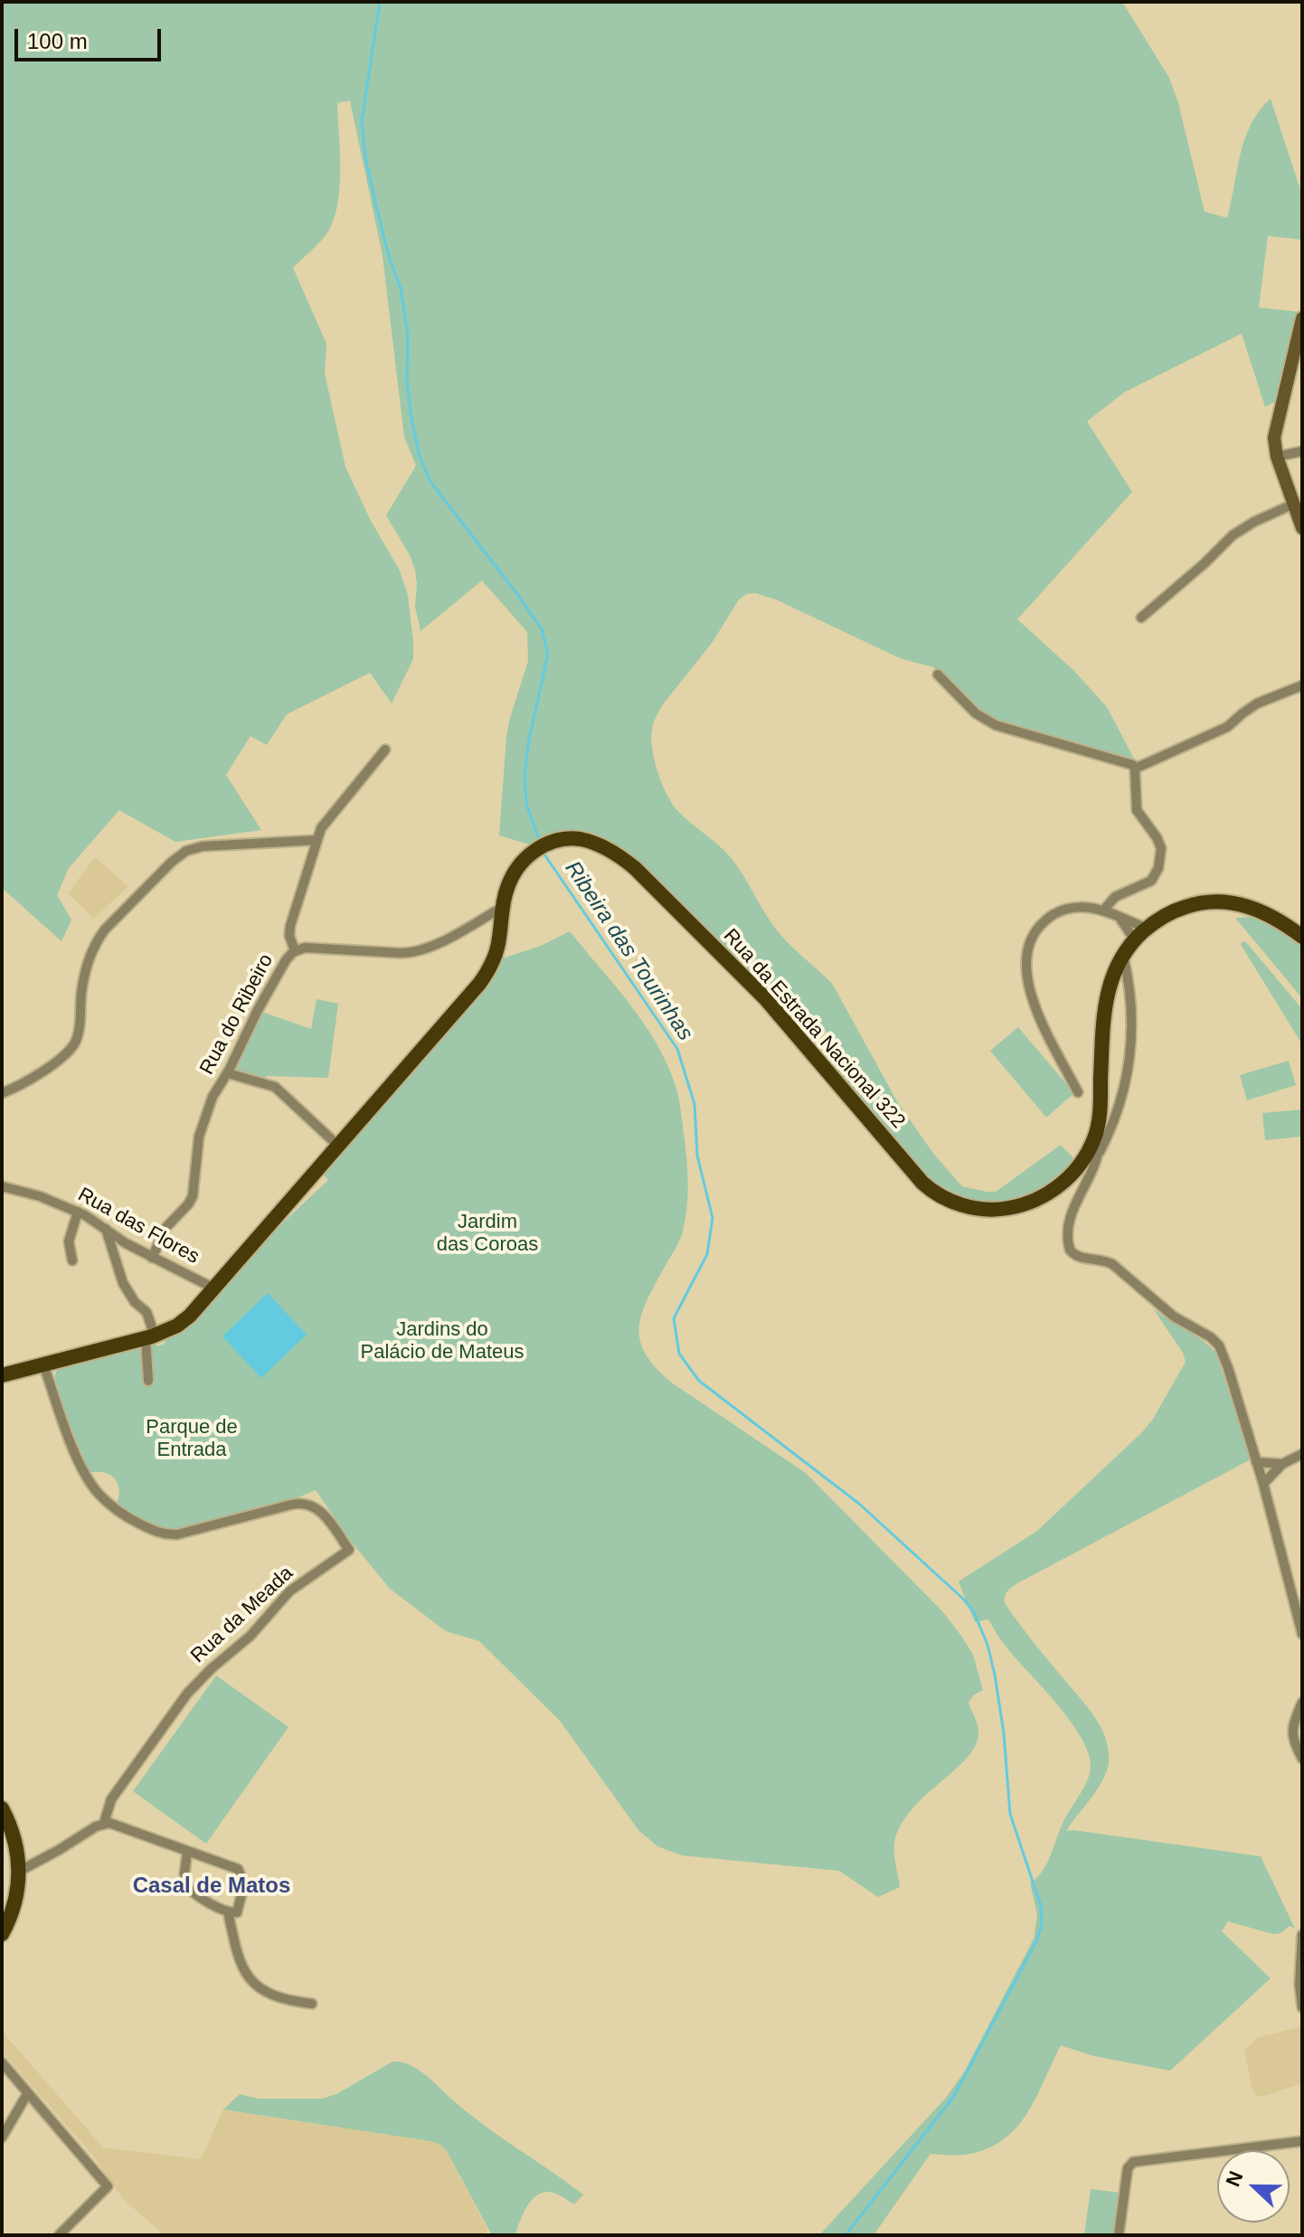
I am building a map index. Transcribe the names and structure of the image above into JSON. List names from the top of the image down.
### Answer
{
  "streets": {
    "main road": ["Rua da Estrada Nacional 322"],
    "street": ["Rua do Ribeiro", "Rua das Flores", "Rua da Meada"]
  },
  "crossings": [
    ["Rua do Ribeiro", "Rua da Estrada Nacional 322"],
    ["Rua do Ribeiro", "Rua das Flores"],
    ["Rua da Estrada Nacional 322", "Rua das Flores"],
    ["Rua da Estrada Nacional 322", "Rua da Meada"]
  ],
  "districts": ["Casal de Matos"],
  "water": ["Ribeira das Tourinhas"],
  "parks": ["Jardim das Coroas", "Jardins do Palácio de Mateus", "Parque de Entrada"],
  "scale_bar": "100 m",
  "north": "left"
}
